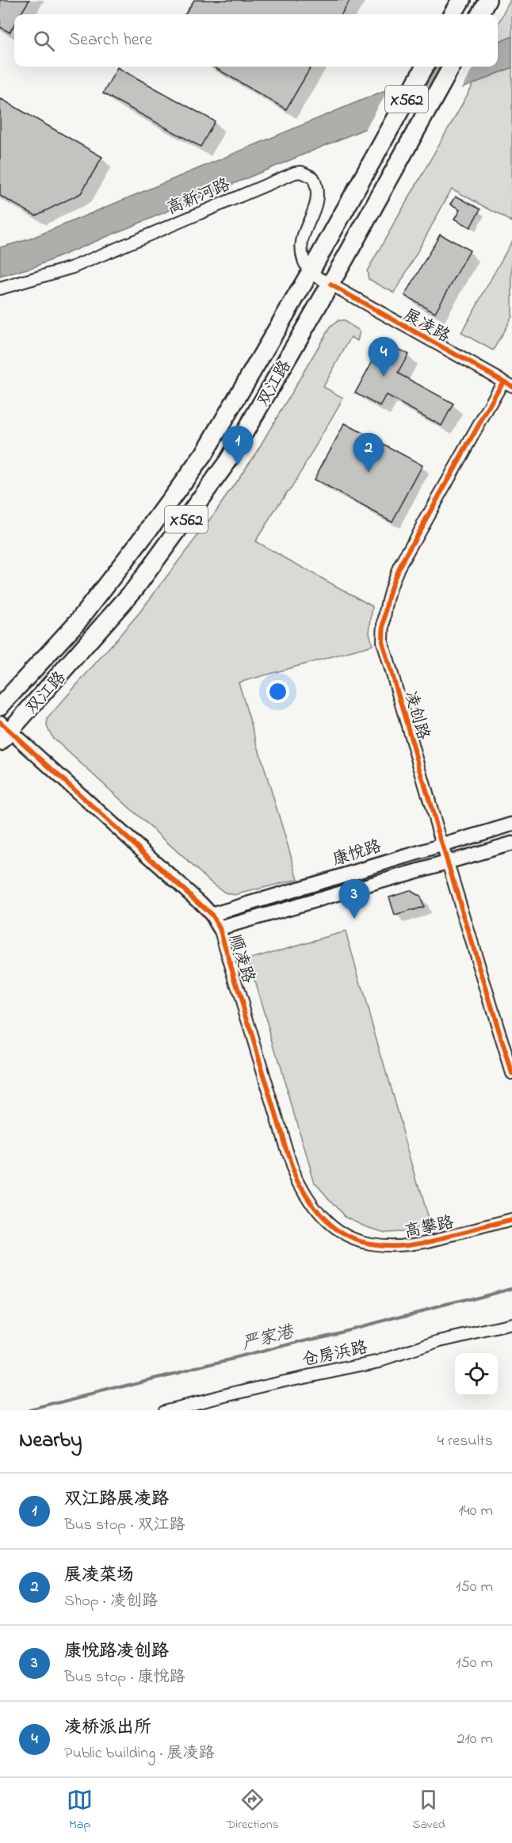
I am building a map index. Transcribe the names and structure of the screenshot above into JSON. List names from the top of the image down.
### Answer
{
  "streets": {
    "main road": ["X562", "双江路"],
    "street": [
      "高新河路",
      "展凌路",
      "凌创路",
      "康悦路",
      "顺凌路",
      "高攀路",
      "仓房浜路"
    ]
  },
  "crossings": [
    ["高新河路", "展凌路"],
    ["高新河路", "双江路"],
    ["展凌路", "双江路"],
    ["展凌路", "凌创路"],
    ["双江路", "顺凌路"],
    ["凌创路", "康悦路"],
    ["康悦路", "顺凌路"],
    ["顺凌路", "高攀路"]
  ],
  "water": ["严家港"],
  "page": {
    "search": "Search here",
    "pins": [
      "4",
      "1",
      "2",
      "3"
    ],
    "heading": ["Nearby", "4 results"],
    "list": [
      {
        "mark": "1",
        "name": "双江路展凌路",
        "note": "Bus stop · 双江路",
        "value": "140 m"
      },
      {
        "mark": "2",
        "name": "展凌菜场",
        "note": "Shop · 凌创路",
        "value": "150 m"
      },
      {
        "mark": "3",
        "name": "康悦路凌创路",
        "note": "Bus stop · 康悦路",
        "value": "150 m"
      },
      {
        "mark": "4",
        "name": "凌桥派出所",
        "note": "Public building · 展凌路",
        "value": "210 m"
      }
    ],
    "nav": ["Map", "Directions", "Saved"]
  }
}
